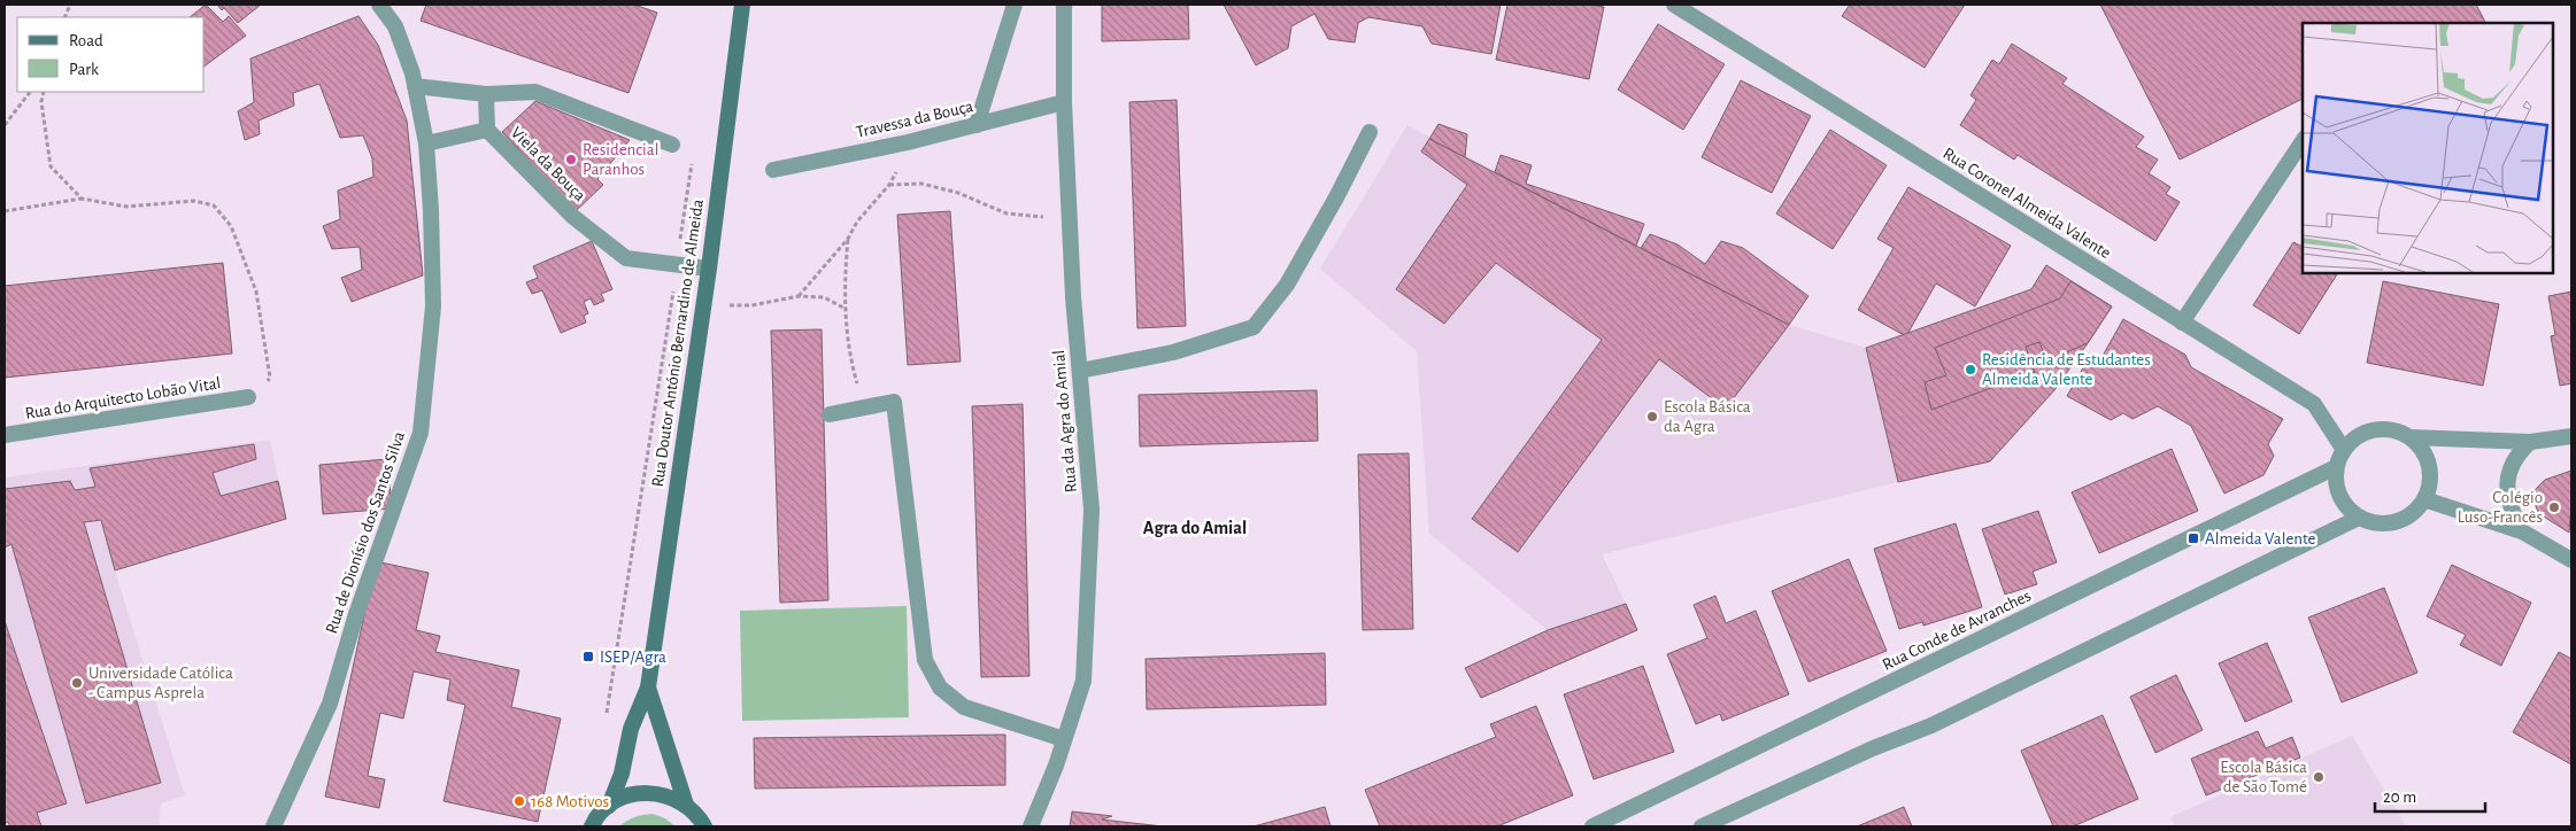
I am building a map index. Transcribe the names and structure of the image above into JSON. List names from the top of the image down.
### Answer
{
  "streets": {
    "main road": ["Rua Doutor António Bernardino de Almeida"],
    "street": [
      "Travessa da Bouça",
      "Viela da Bouça",
      "Rua Coronel Almeida Valente",
      "Rua do Arquitecto Lobão Vital",
      "Rua da Agra do Amial",
      "Rua de Dionísio dos Santos Silva",
      "Rua Conde de Avranches"
    ]
  },
  "crossings": [
    ["Travessa da Bouça", "Rua da Agra do Amial"],
    ["Viela da Bouça", "Rua Doutor António Bernardino de Almeida"],
    ["Rua Coronel Almeida Valente", "Rua Conde de Avranches"]
  ],
  "districts": ["Agra do Amial"],
  "places": {
    "other": [
      "Residencial Paranhos",
      "Residência de Estudantes Almeida Valente",
      "Escola Básica da Agra",
      "Colégio Luso-Francês",
      "Universidade Católica - Campus Asprela",
      "Escola Básica de São Tomé",
      "168 Motivos"
    ],
    "transit": ["Almeida Valente", "ISEP/Agra"]
  },
  "legend": ["Road", "Park"],
  "scale_bar": "20 m"
}
